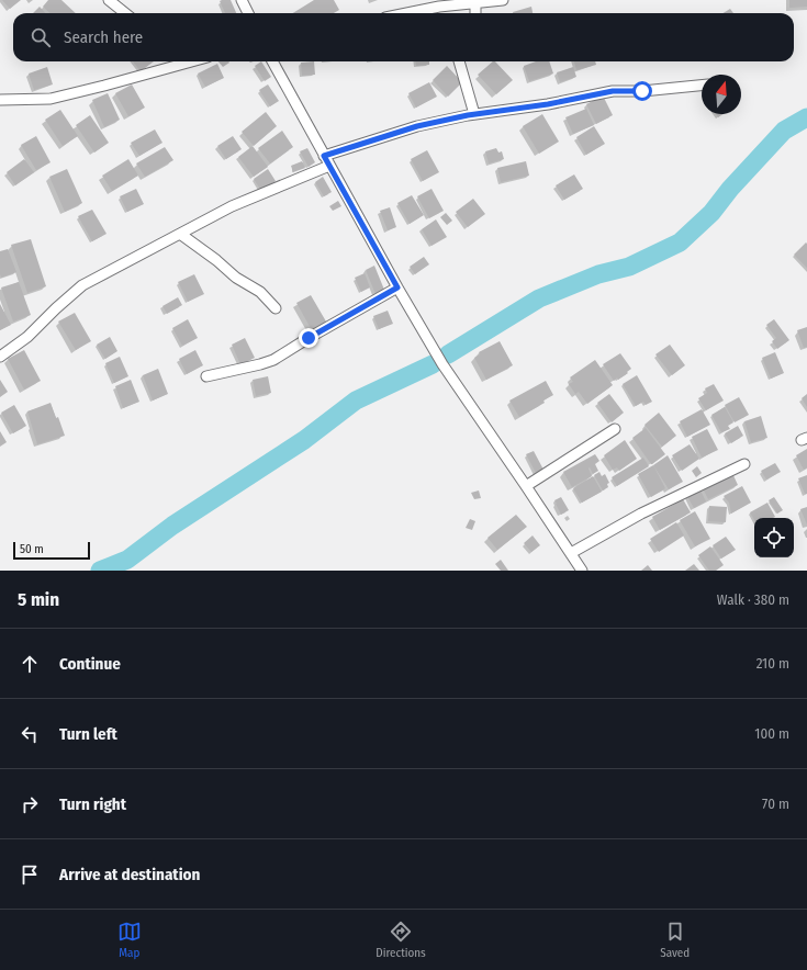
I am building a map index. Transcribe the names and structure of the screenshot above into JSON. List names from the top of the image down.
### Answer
{
  "scale_bar": "50 m",
  "north": "top",
  "page": {
    "search": "Search here",
    "scale": "50 m",
    "heading": ["5 min", "Walk · 380 m"],
    "list": [
      ["Continue", "210 m"],
      ["Turn left", "100 m"],
      ["Turn right", "70 m"],
      "Arrive at destination"
    ],
    "nav": ["Map", "Directions", "Saved"]
  }
}
